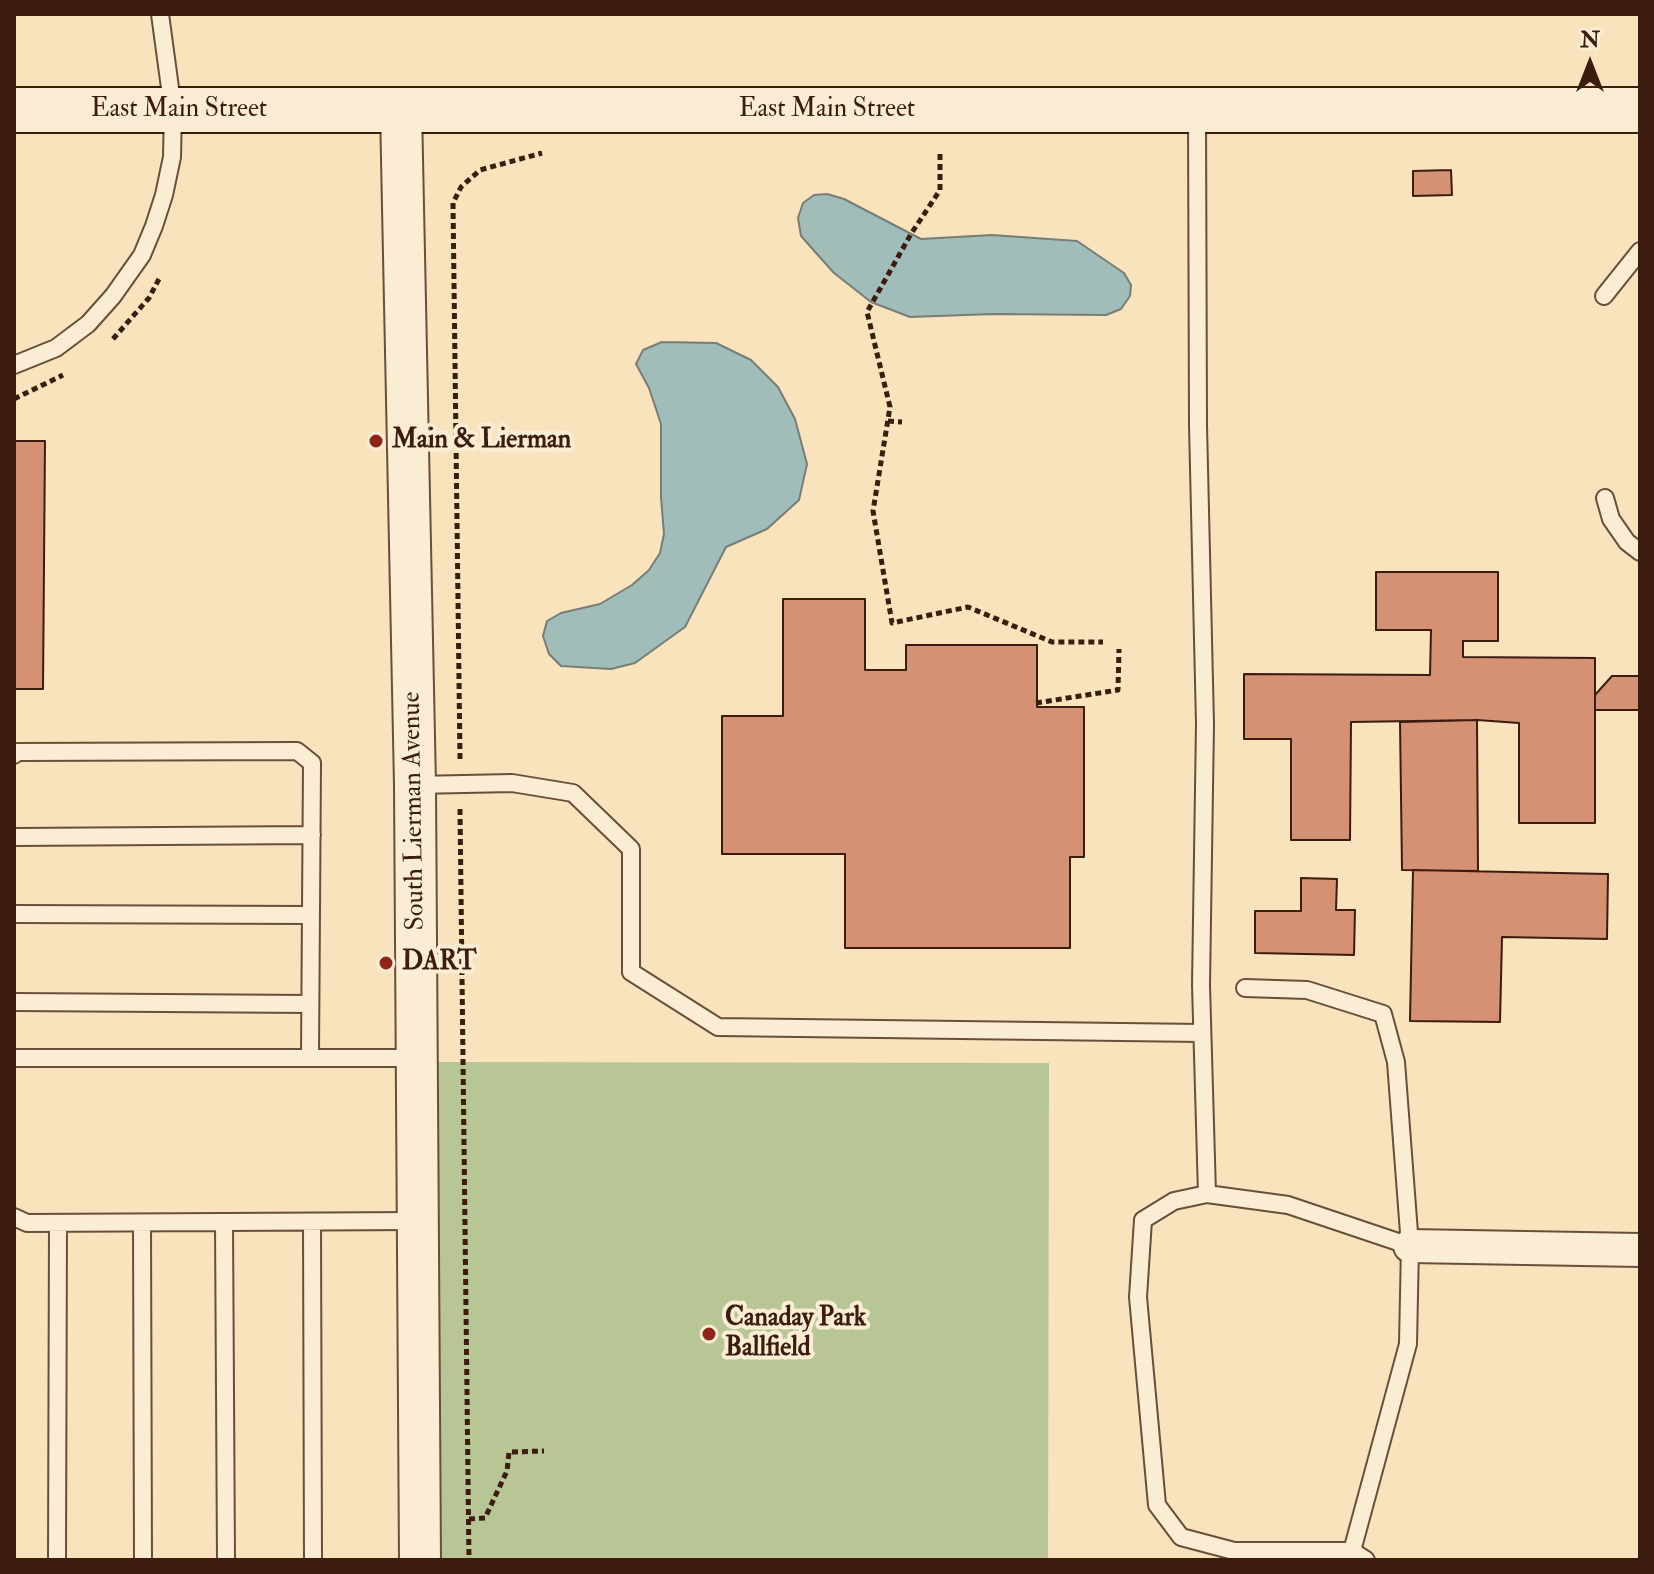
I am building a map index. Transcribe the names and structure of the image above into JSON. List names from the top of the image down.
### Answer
{
  "streets": {
    "main road": ["East Main Street"],
    "street": ["South Lierman Avenue"]
  },
  "crossings": [
    ["East Main Street", "South Lierman Avenue"]
  ],
  "places": ["Main & Lierman", "DART", "Canaday Park Ballfield"],
  "north": "top"
}
